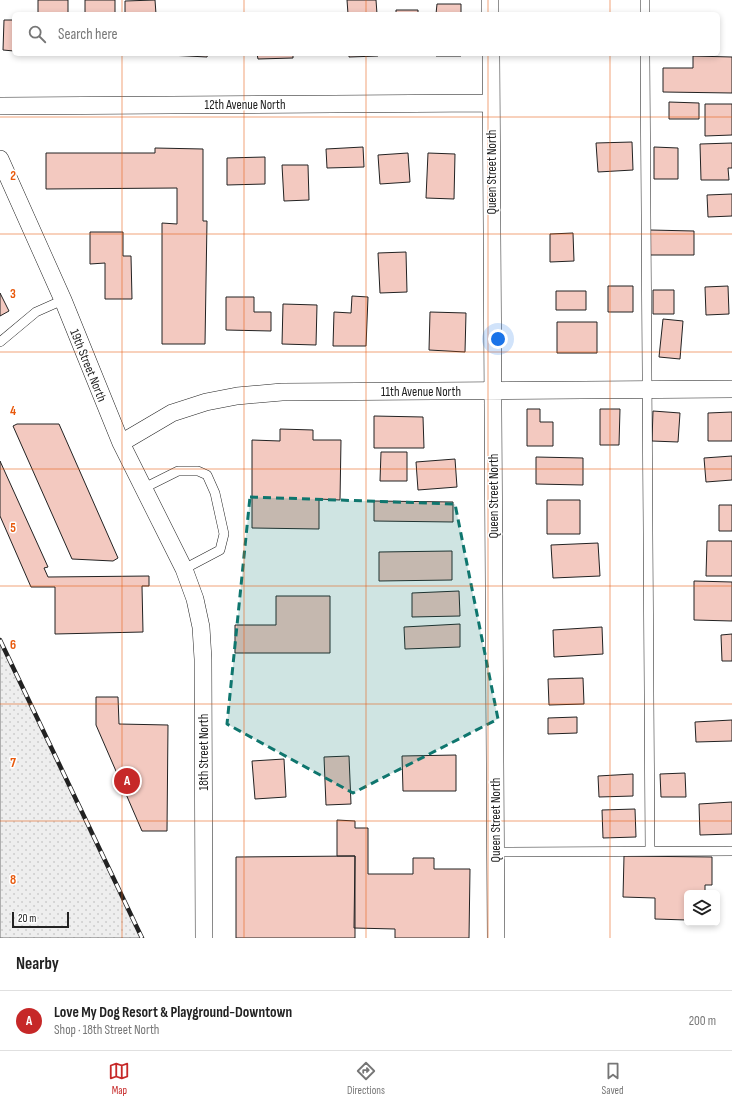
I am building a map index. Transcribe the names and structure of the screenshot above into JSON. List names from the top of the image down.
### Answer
{
  "streets": {
    "street": [
      "12th Avenue North",
      "Queen Street North",
      "19th Street North",
      "11th Avenue North",
      "18th Street North"
    ]
  },
  "crossings": [
    ["12th Avenue North", "Queen Street North"],
    ["Queen Street North", "11th Avenue North"],
    ["19th Street North", "11th Avenue North"],
    ["19th Street North", "18th Street North"]
  ],
  "scale_bar": "20 m",
  "page": {
    "search": "Search here",
    "pins": "A",
    "scale": "20 m",
    "heading": "Nearby",
    "list": [
      {
        "mark": "A",
        "name": "Love My Dog Resort & Playground-Downtown",
        "note": "Shop · 18th Street North",
        "value": "200 m"
      }
    ],
    "nav": ["Map", "Directions", "Saved"]
  },
  "grid": {
    "rows": [
      "2",
      "3",
      "4",
      "5",
      "6",
      "7",
      "8"
    ]
  }
}
